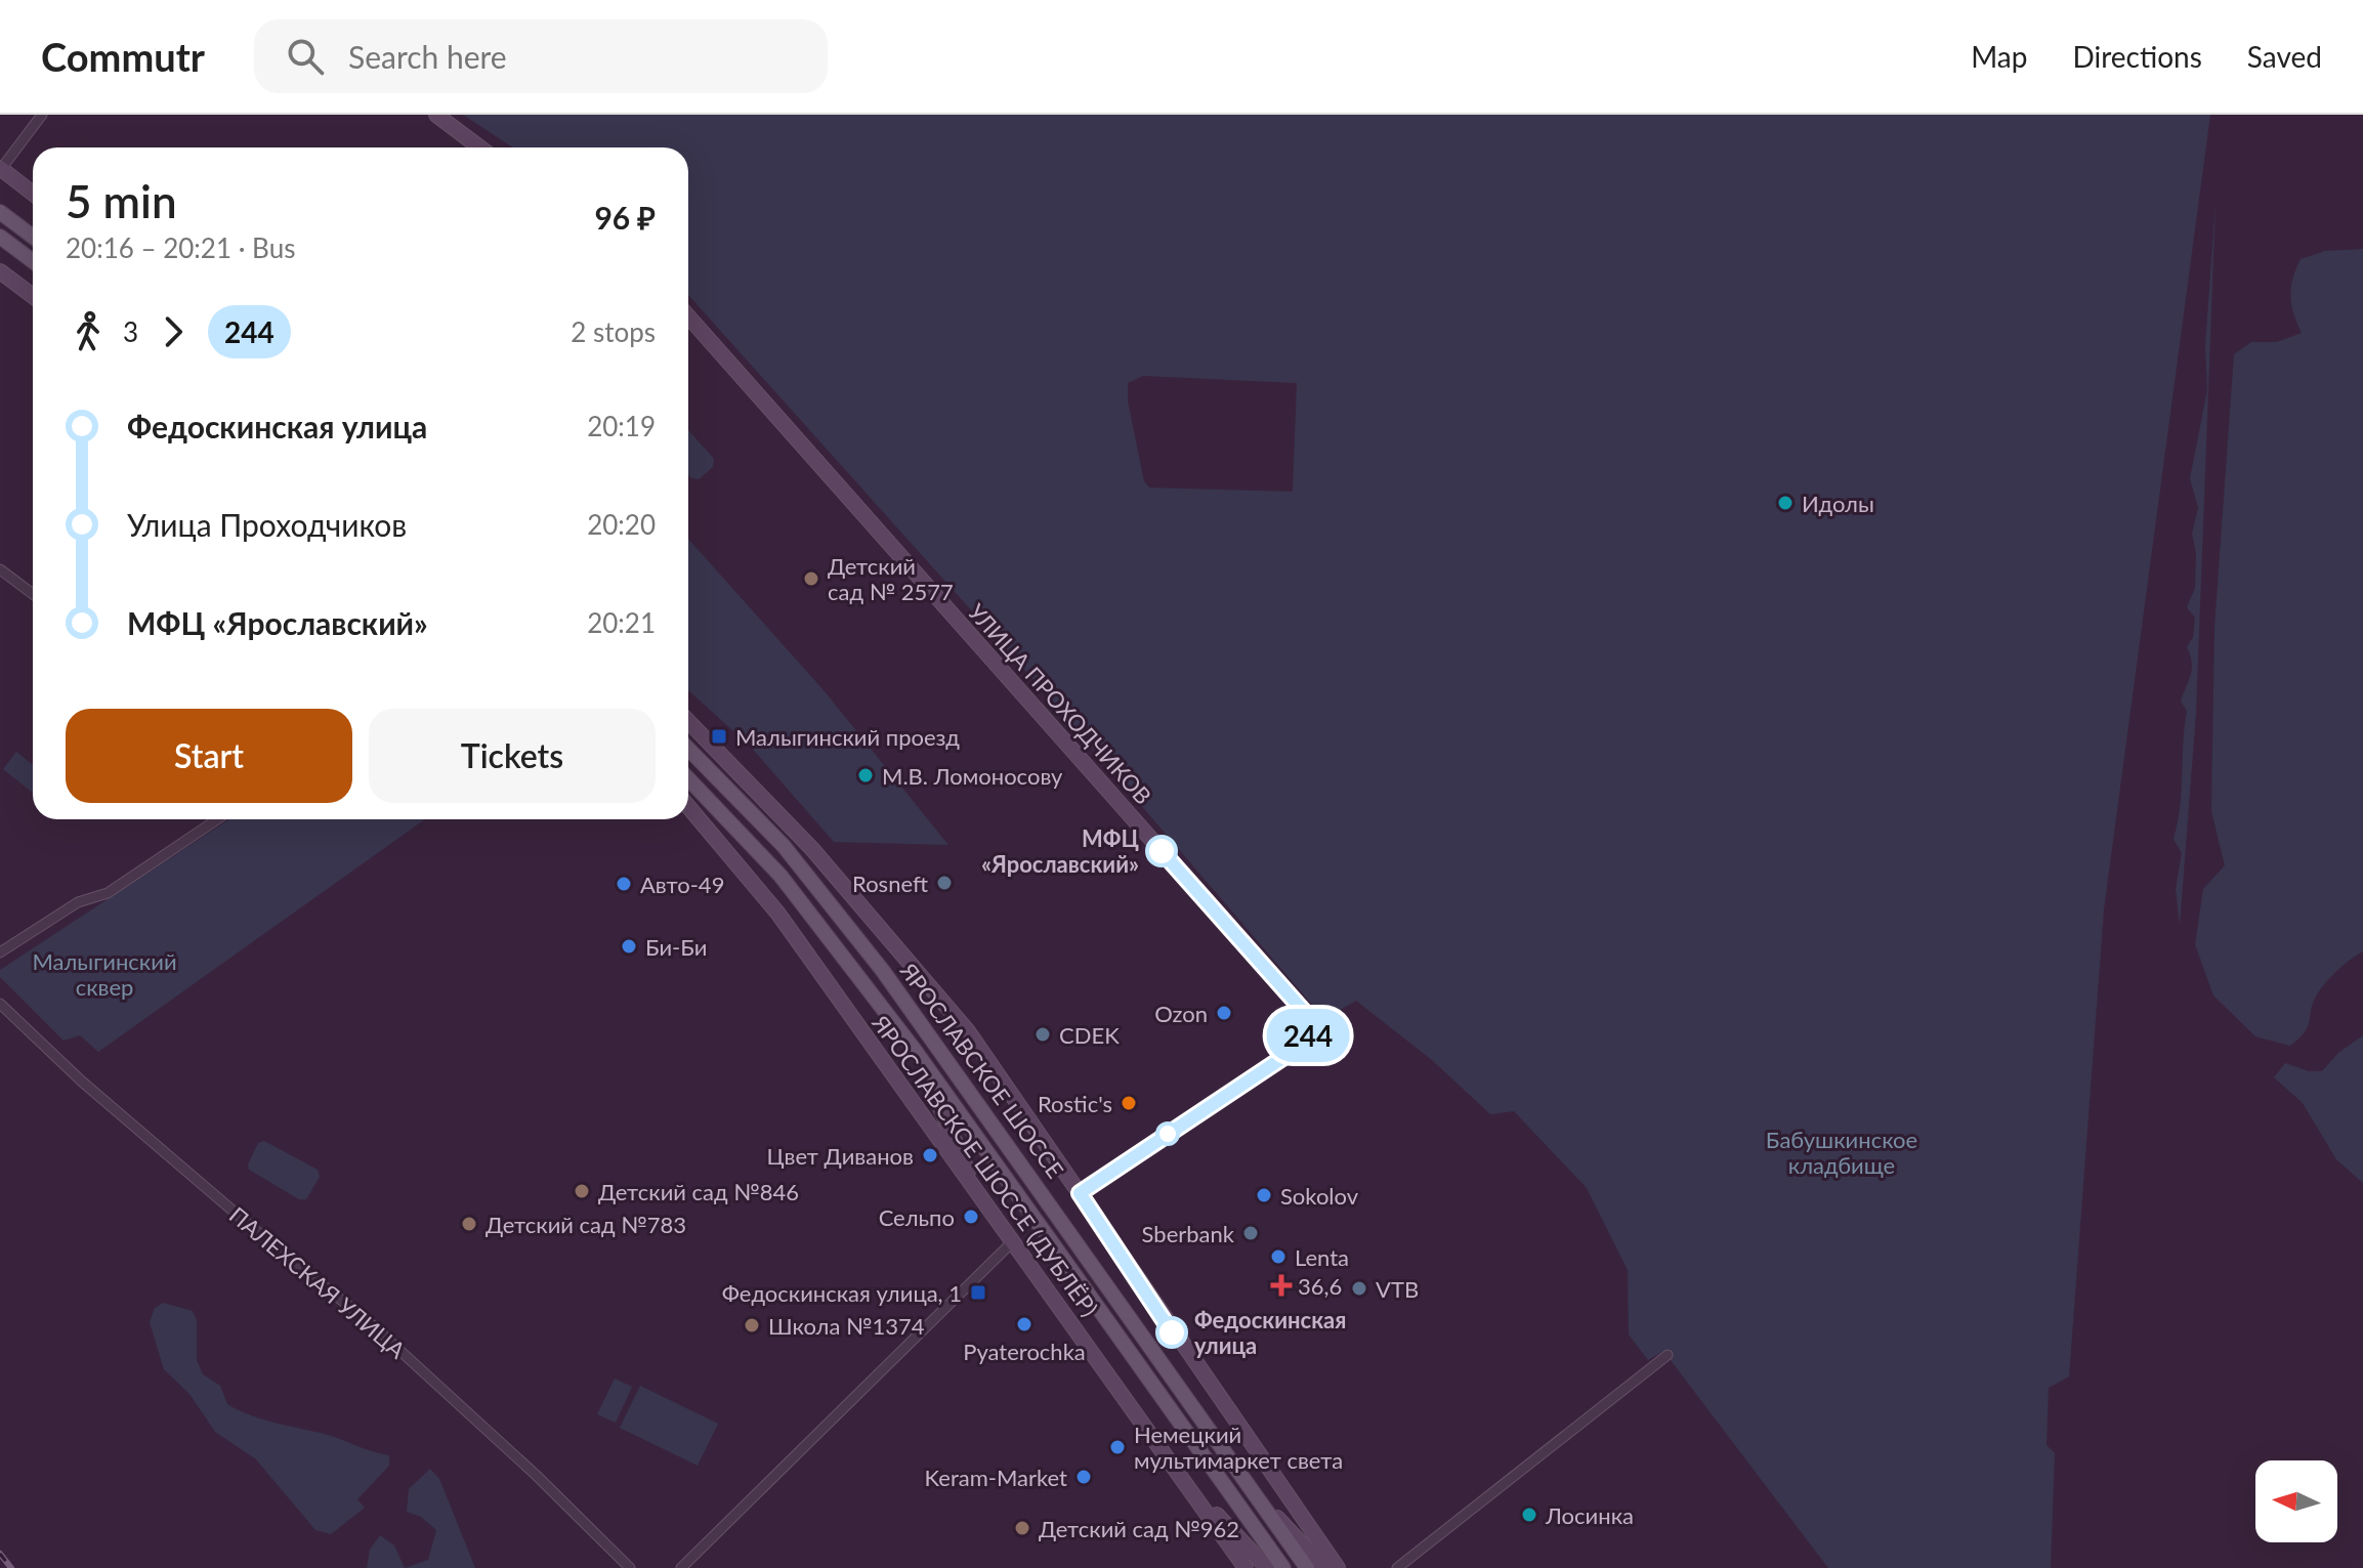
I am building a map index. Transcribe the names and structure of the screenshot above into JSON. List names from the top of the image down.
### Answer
{
  "streets": {
    "main road": ["ЯРОСЛАВСКОЕ ШОССЕ"],
    "street": ["УЛИЦА ПРОХОДЧИКОВ", "ЯРОСЛАВСКОЕ ШОССЕ (ДУБЛЁР)", "ПАЛЕХСКАЯ УЛИЦА"]
  },
  "parks": ["Малыгинский сквер", "Бабушкинское кладбище"],
  "places": {
    "other": [
      "Идолы",
      "Детский сад № 2577",
      "М.В. Ломоносову",
      "МФЦ «Ярославский»",
      "Rosneft",
      "Авто-49",
      "Би-Би",
      "Ozon",
      "CDEK",
      "Rostic's",
      "Цвет Диванов",
      "Детский сад №846",
      "Sokolov",
      "Сельпо",
      "Детский сад №783",
      "Sberbank",
      "Lenta",
      "VTB",
      "Pyaterochka",
      "Школа №1374",
      "Федоскинская улица",
      "Немецкий мультимаркет света",
      "Keram-Market",
      "Лосинка",
      "Детский сад №962"
    ],
    "transit": ["Малыгинский проезд", "Федоскинская улица, 1"],
    "health": ["36,6"]
  },
  "lines": ["bus line 244"],
  "north": "left",
  "page": {
    "header": "Commutr",
    "search": "Search here",
    "nav": ["Map", "Directions", "Saved"],
    "on_map": "244",
    "heading": ["5 min", "20:16 – 20:21 · Bus", "96 ₽"],
    "legs": ["3", "244", "2 stops"],
    "list": [
      {
        "name": "Федоскинская улица",
        "value": "20:19"
      },
      {
        "name": "Улица Проходчиков",
        "value": "20:20"
      },
      {
        "name": "МФЦ «Ярославский»",
        "value": "20:21"
      }
    ],
    "buttons": ["Start", "Tickets"]
  }
}
